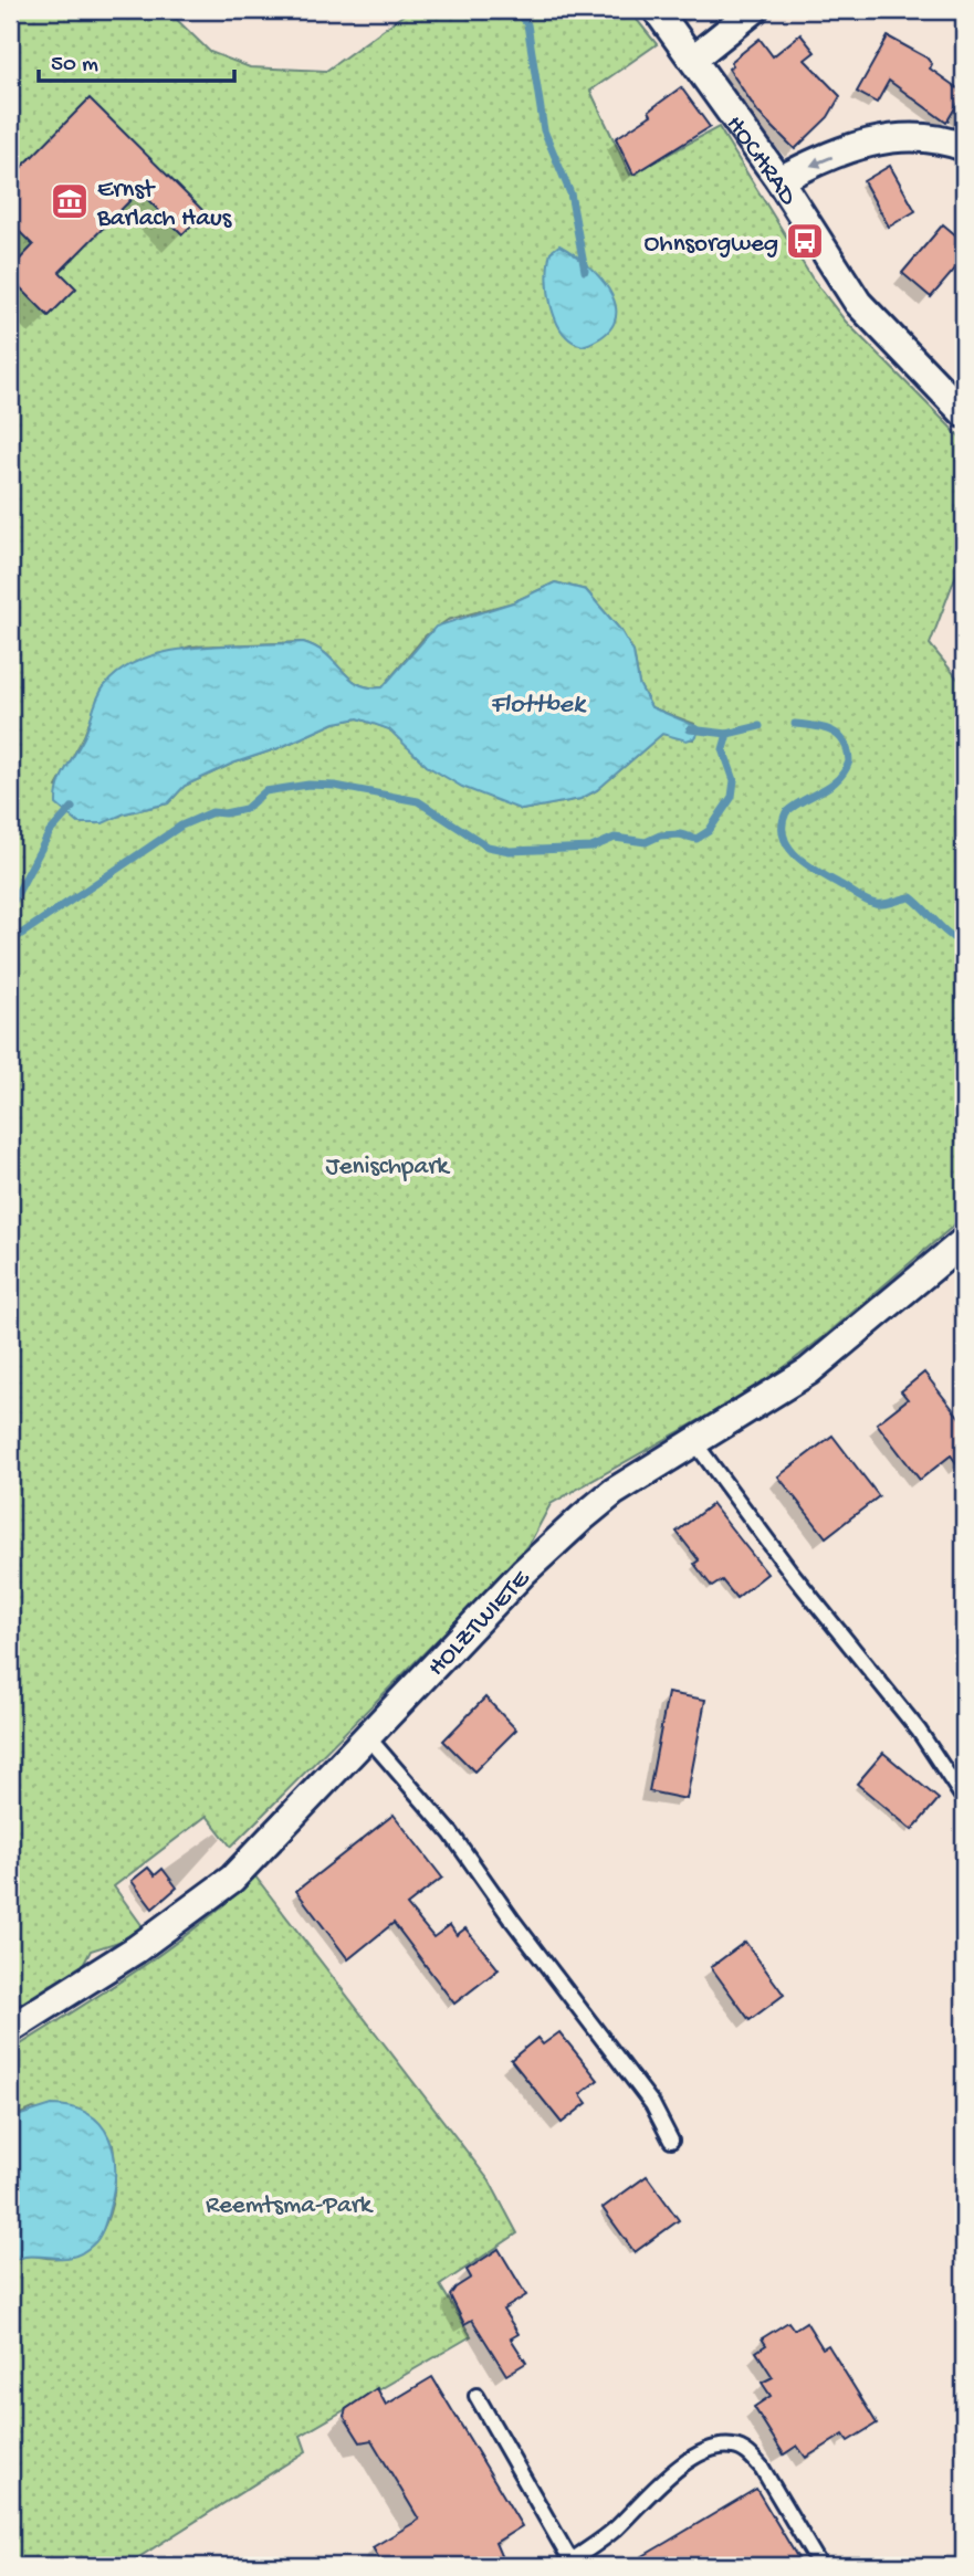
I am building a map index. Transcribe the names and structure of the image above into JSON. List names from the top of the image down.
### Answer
{
  "streets": {
    "street": ["HOCHRAD", "HOLZTWIETE"]
  },
  "water": ["Flottbek"],
  "parks": ["Jenischpark", "Reemtsma-Park"],
  "places": {
    "museum": ["Ernst Barlach Haus"],
    "bus stop": ["Ohnsorgweg"]
  },
  "scale_bar": "50 m"
}
